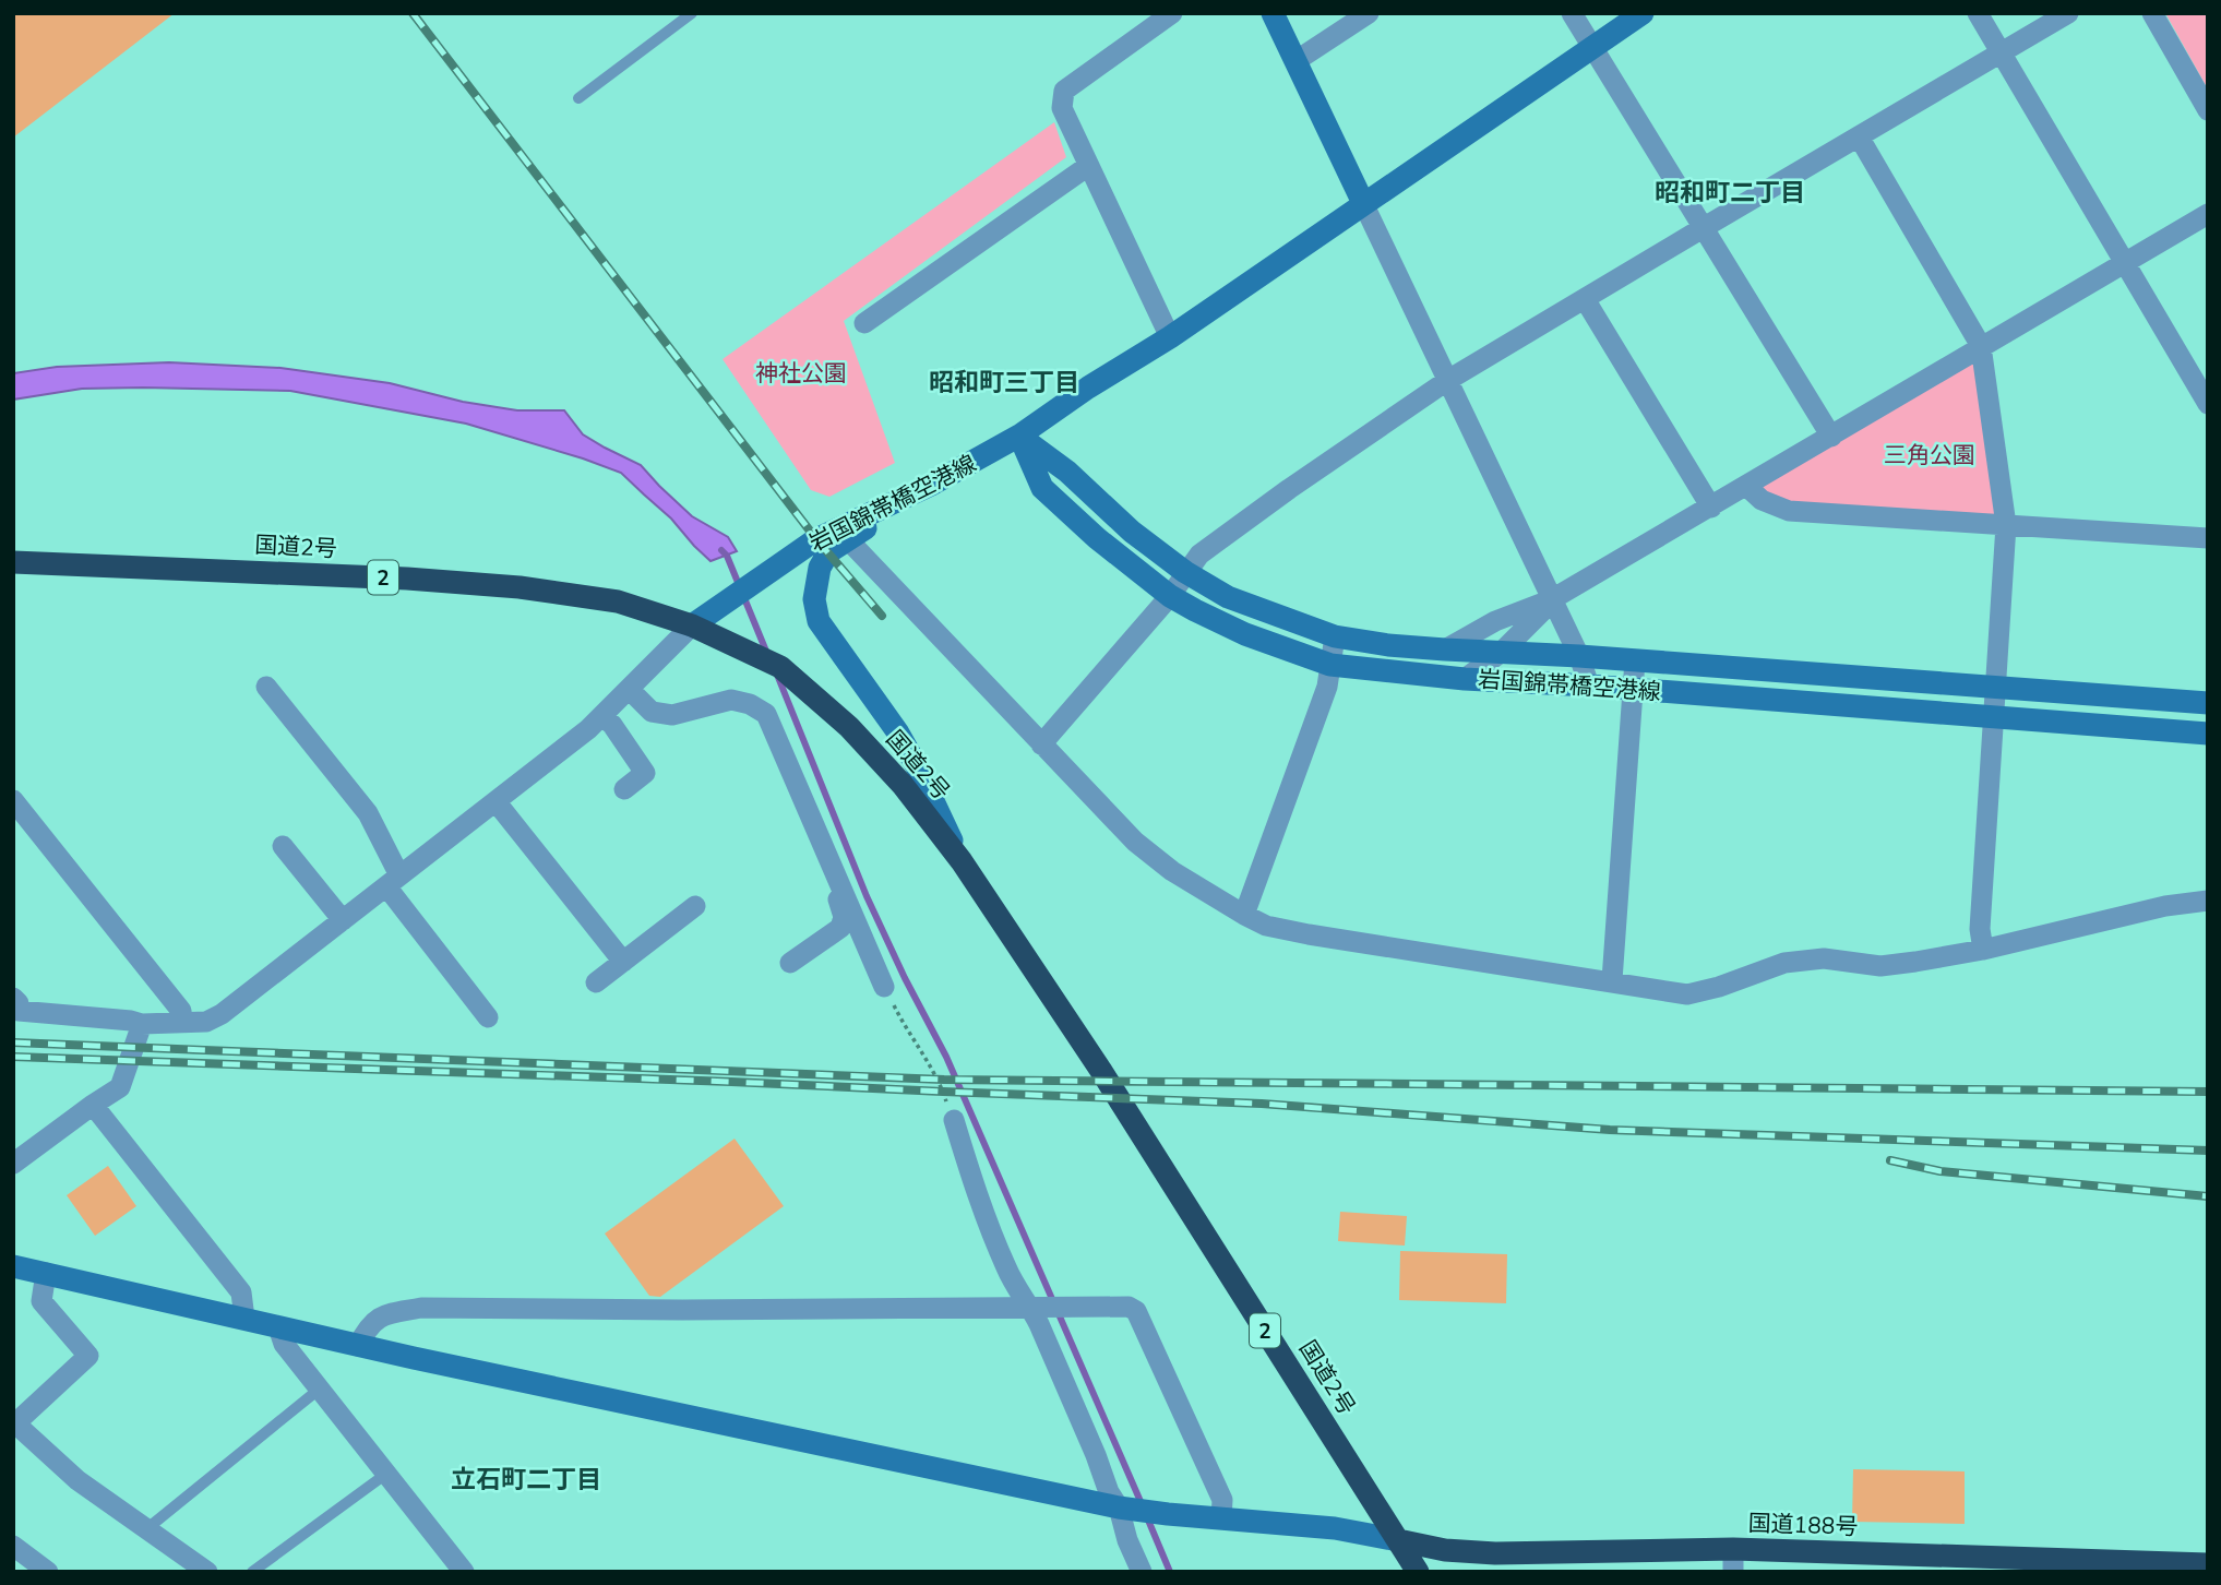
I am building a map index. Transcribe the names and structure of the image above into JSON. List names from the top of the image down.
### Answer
{
  "streets": {
    "highway": ["国道2号", "2", "国道188号"],
    "main road": ["岩国錦帯橋空港線"]
  },
  "crossings": [
    ["岩国錦帯橋空港線", "国道2号"],
    ["国道2号", "国道188号"]
  ],
  "districts": ["昭和町二丁目", "昭和町三丁目", "立石町二丁目"],
  "parks": ["神社公園", "三角公園"]
}
